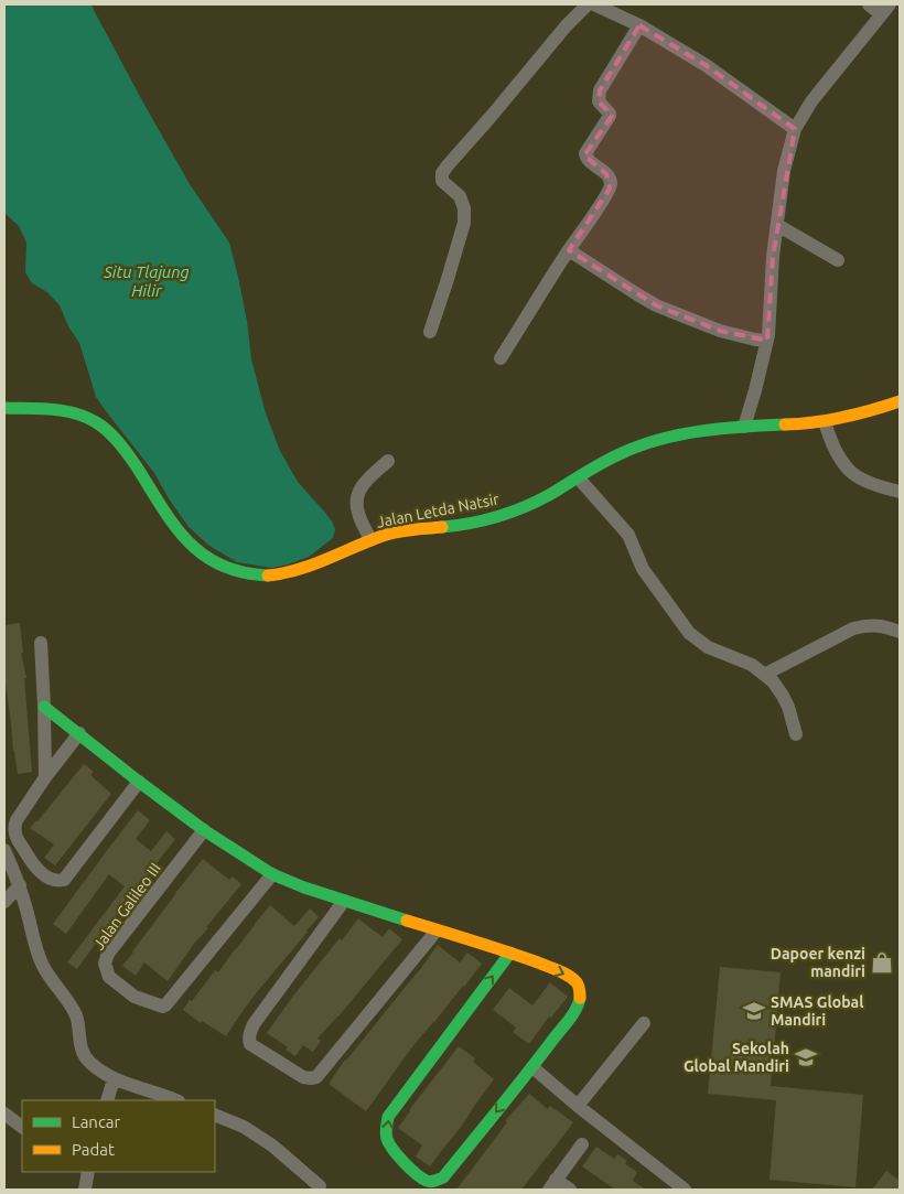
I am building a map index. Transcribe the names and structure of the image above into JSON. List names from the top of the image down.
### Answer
{
  "streets": {
    "street": ["Jalan Letda Natsir", "Jalan Galileo III"]
  },
  "water": ["Situ Tlajung Hilir"],
  "places": {
    "shop": ["Dapoer kenzi mandiri"],
    "school or university": ["SMAS Global Mandiri", "Sekolah Global Mandiri"]
  },
  "legend": ["Lancar", "Padat"]
}
